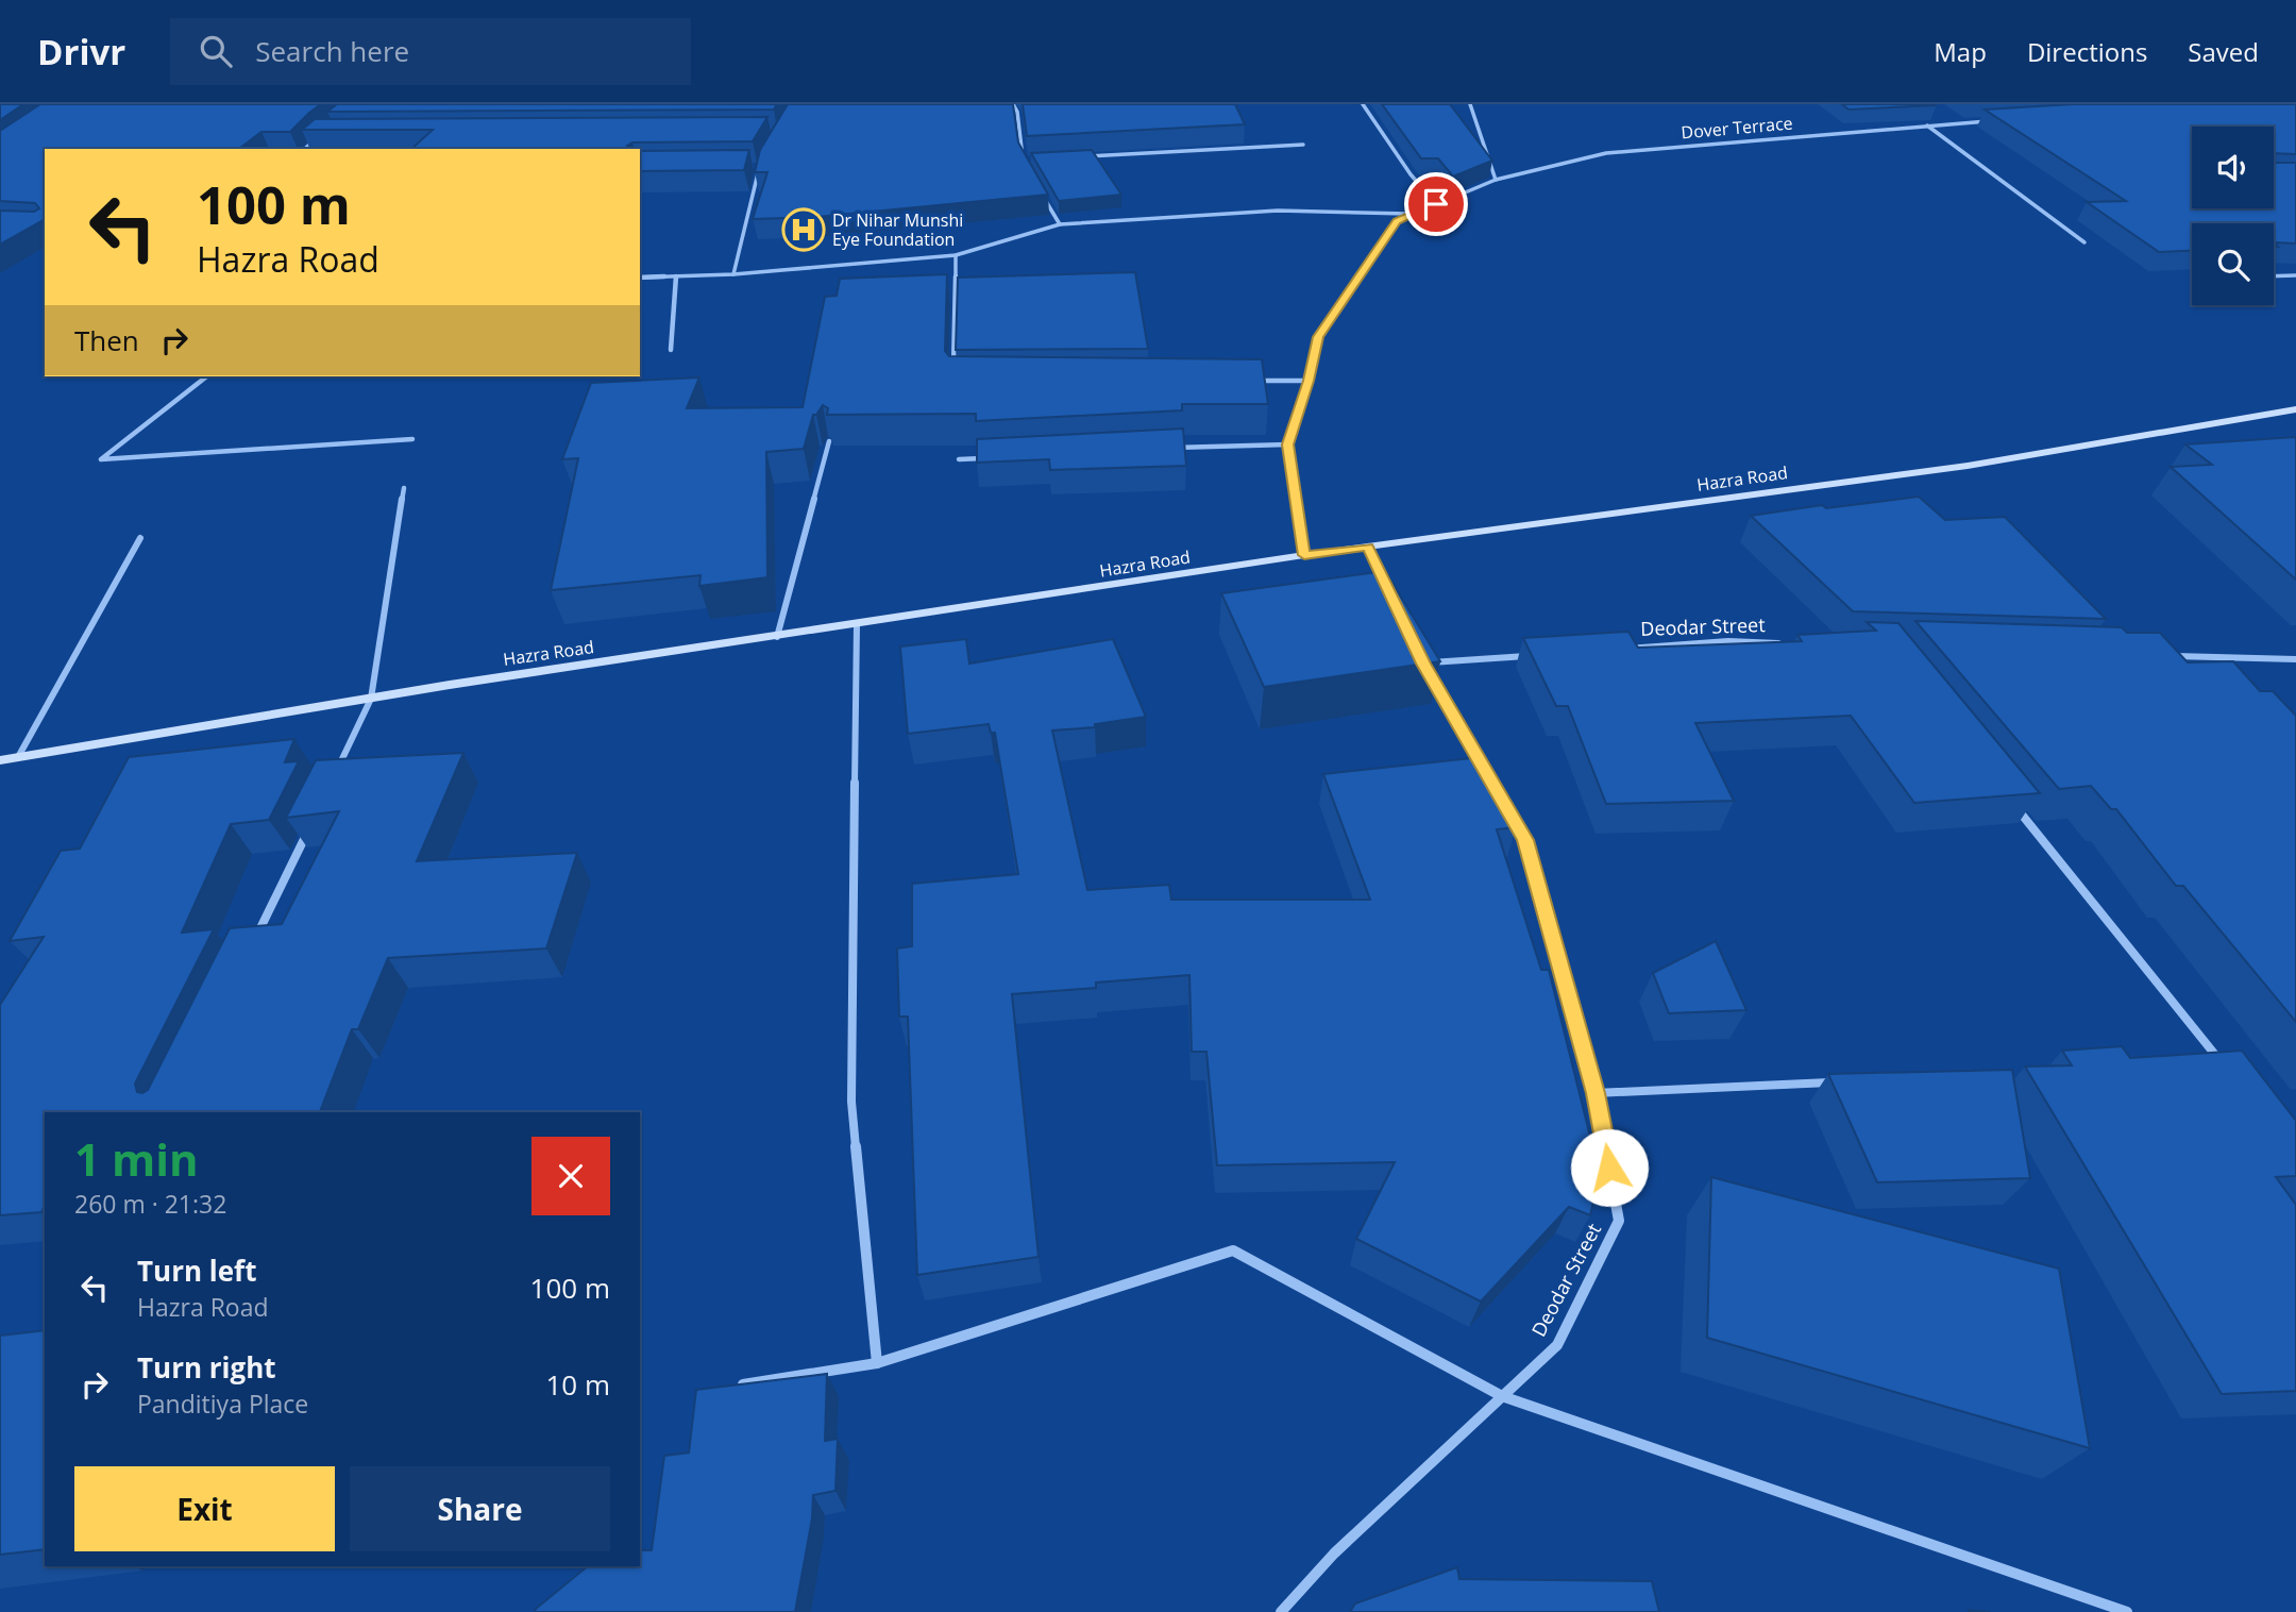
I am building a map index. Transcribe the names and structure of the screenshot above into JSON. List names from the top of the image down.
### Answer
{
  "streets": {
    "main road": ["Hazra Road"],
    "street": ["Dover Terrace", "Deodar Street"]
  },
  "places": {
    "hospital": ["Dr Nihar Munshi Eye Foundation"]
  },
  "page": {
    "header": "Drivr",
    "search": "Search here",
    "nav": ["Map", "Directions", "Saved"],
    "turn": ["100 m", "Hazra Road"],
    "then": "Then",
    "heading": ["1 min", "260 m · 21:32"],
    "list": [
      {
        "name": "Turn left",
        "note": "Hazra Road",
        "value": "100 m"
      },
      {
        "name": "Turn right",
        "note": "Panditiya Place",
        "value": "10 m"
      }
    ],
    "buttons": ["Exit", "Share"]
  }
}
